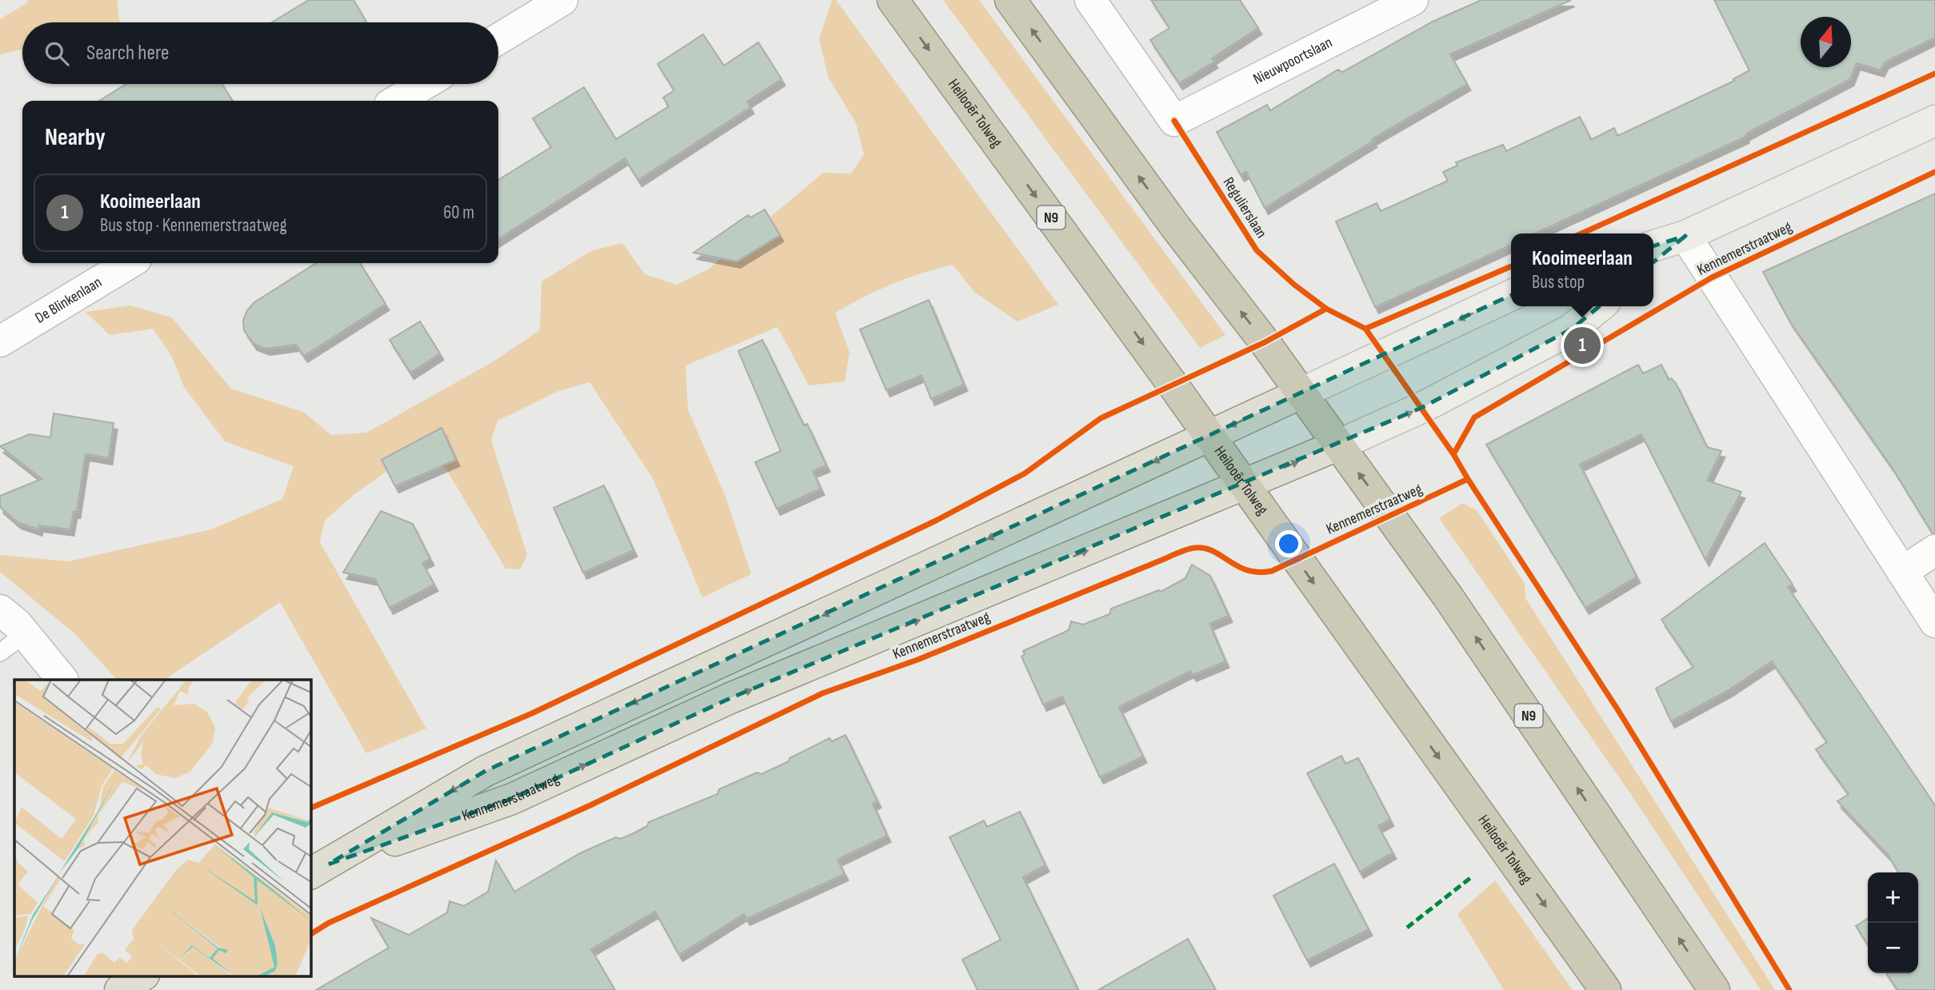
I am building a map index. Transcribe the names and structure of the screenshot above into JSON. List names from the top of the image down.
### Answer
{
  "streets": {
    "highway": ["Heilooër Tolweg", "N9"],
    "main road": ["Kennemerstraatweg"],
    "street": ["Nieuwpoortslaan", "De Blinkenlaan"],
    "cycle path": ["Regulierslaan"]
  },
  "crossings": [
    ["Heilooër Tolweg", "Kennemerstraatweg"],
    ["N9", "Kennemerstraatweg"]
  ],
  "north": "top",
  "page": {
    "search": "Search here",
    "heading": "Nearby",
    "list": [
      {
        "mark": "1",
        "name": "Kooimeerlaan",
        "note": "Bus stop · Kennemerstraatweg",
        "value": "60 m"
      }
    ],
    "popup": ["Kooimeerlaan", "Bus stop"],
    "pins": "1",
    "map_buttons": ["+", "−"]
  }
}
